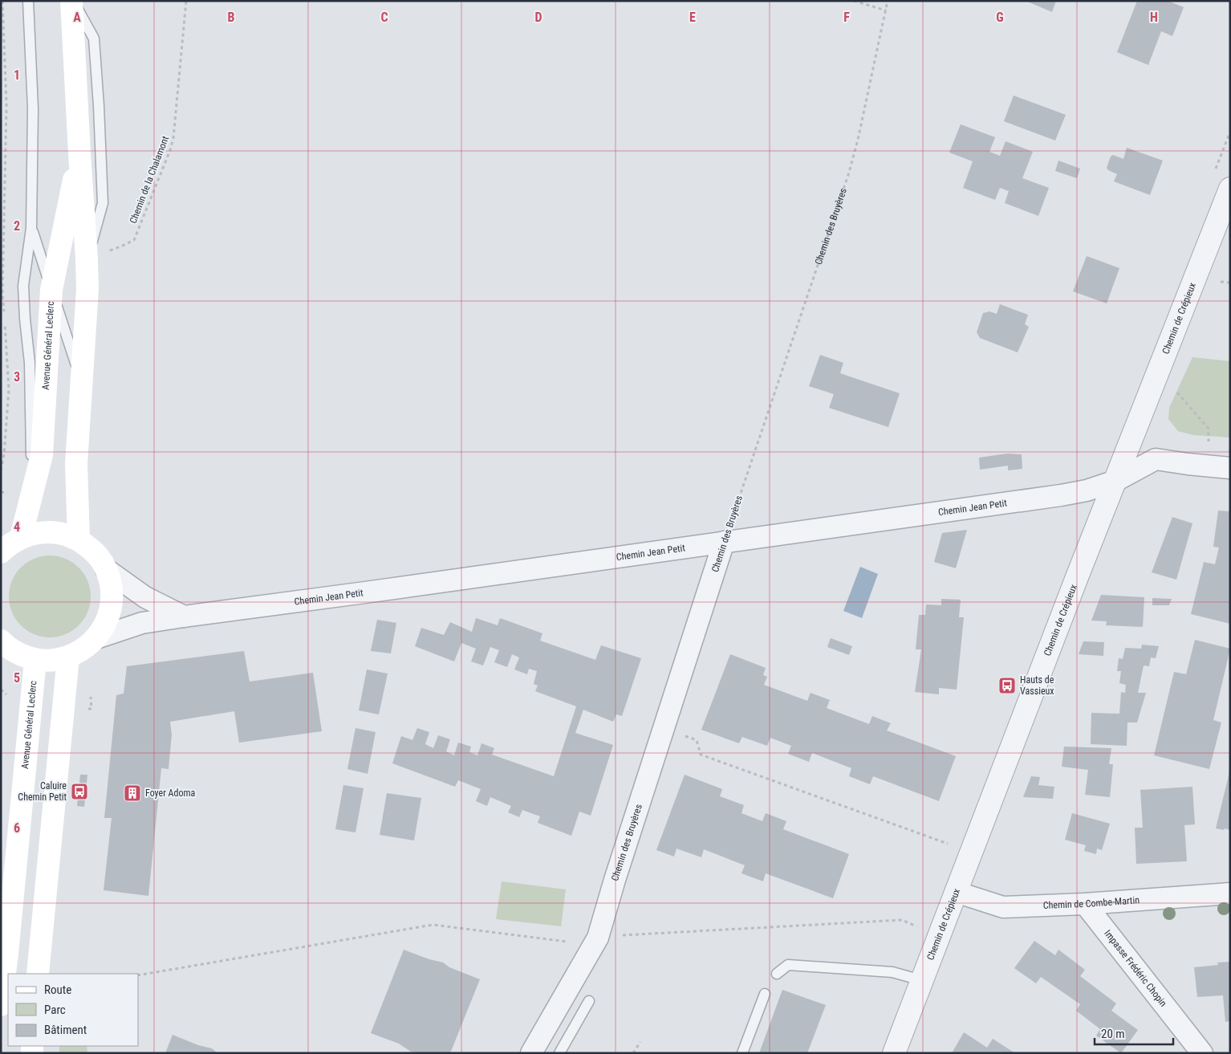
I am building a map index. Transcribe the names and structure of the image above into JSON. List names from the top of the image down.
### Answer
{
  "streets": {
    "main road": ["Avenue Général Leclerc"],
    "street": [
      "Chemin des Bruyères",
      "Chemin de Crépieux",
      "Chemin Jean Petit",
      "Chemin de Combe-Martin",
      "Impasse Frédéric Chopin"
    ],
    "path": ["Chemin de la Chalamont"]
  },
  "crossings": [
    ["Chemin de la Chalamont", "Avenue Général Leclerc"],
    ["Chemin des Bruyères", "Chemin Jean Petit"],
    ["Chemin de Crépieux", "Chemin Jean Petit"],
    ["Chemin de Crépieux", "Chemin de Combe-Martin"],
    ["Chemin de Combe-Martin", "Impasse Frédéric Chopin"]
  ],
  "places": {
    "bus stop": ["Hauts de Vassieux", "Caluire Chemin Petit"],
    "building": ["Foyer Adoma"]
  },
  "legend": ["Route", "Parc", "Bâtiment"],
  "scale_bar": "20 m",
  "grid": {
    "columns": [
      "A",
      "B",
      "C",
      "D",
      "E",
      "F",
      "G",
      "H"
    ],
    "rows": [
      "1",
      "2",
      "3",
      "4",
      "5",
      "6"
    ]
  }
}
